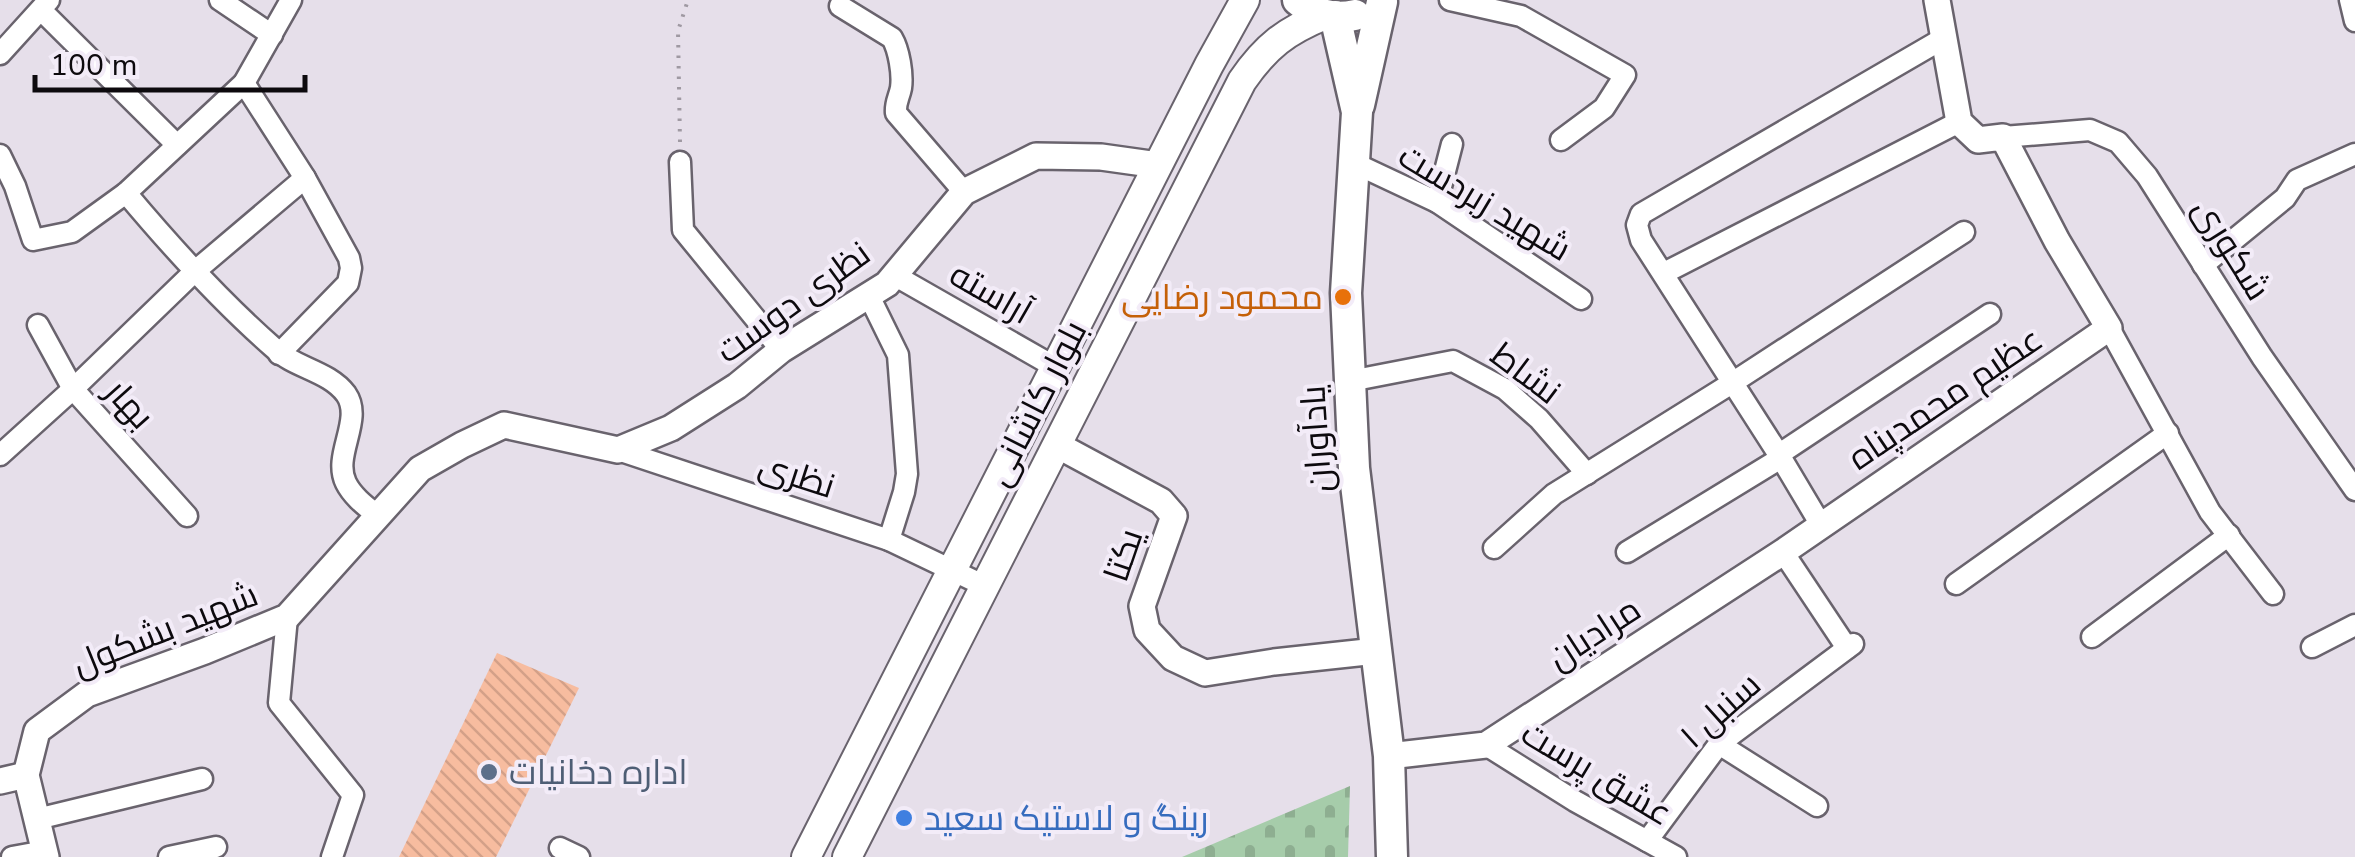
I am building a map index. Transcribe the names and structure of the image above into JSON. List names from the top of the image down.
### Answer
{
  "streets": {
    "main road": ["بلوار کاشانی", "یادآوران"],
    "street": [
      "شهید زبردست",
      "شکوری",
      "آراسته",
      "نظری دوست",
      "نشاط",
      "عظیم محمدپناه",
      "بهار",
      "نظری",
      "یکتا",
      "شهید بشکول",
      "مرادیان",
      "سنبل ۱",
      "عشق پرست"
    ]
  },
  "crossings": [
    ["شهید زبردست", "یادآوران"],
    ["آراسته", "نظری دوست"],
    ["آراسته", "بلوار کاشانی"],
    ["نظری دوست", "بلوار کاشانی"],
    ["نظری دوست", "نظری"],
    ["نظری دوست", "شهید بشکول"],
    ["نشاط", "یادآوران"],
    ["عظیم محمدپناه", "مرادیان"],
    ["بلوار کاشانی", "یادآوران"],
    ["بلوار کاشانی", "نظری"],
    ["بلوار کاشانی", "یکتا"],
    ["یادآوران", "یکتا"],
    ["یادآوران", "مرادیان"],
    ["نظری", "شهید بشکول"],
    ["مرادیان", "سنبل ۱"],
    ["مرادیان", "عشق پرست"],
    ["سنبل ۱", "عشق پرست"]
  ],
  "places": ["محمود رضایی", "اداره دخانیات", "رینگ و لاستیک سعید"],
  "scale_bar": "100 m"
}
